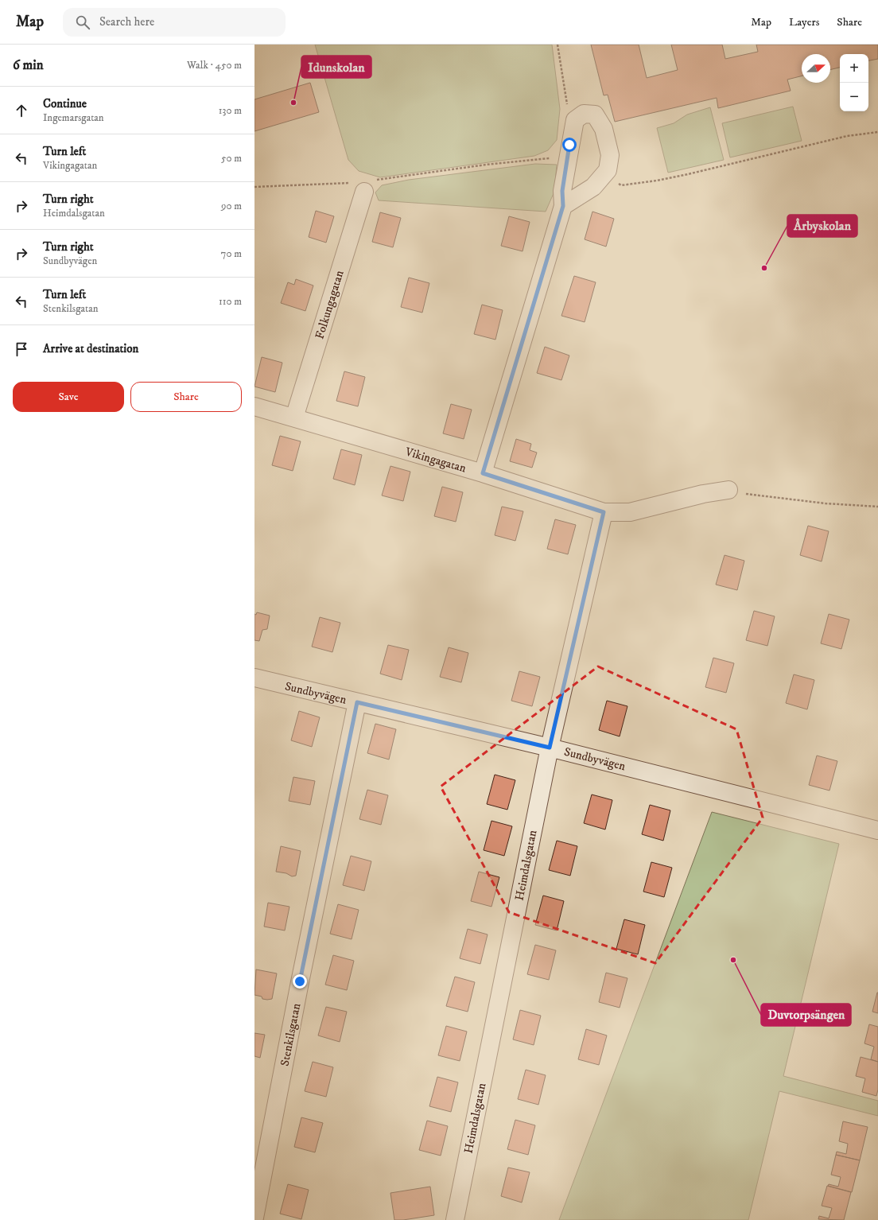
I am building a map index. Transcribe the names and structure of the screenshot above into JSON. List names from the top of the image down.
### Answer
{
  "streets": {
    "street": [
      "Folkungagatan",
      "Vikingagatan",
      "Sundbyvägen",
      "Heimdalsgatan",
      "Stenkilsgatan"
    ]
  },
  "crossings": [
    ["Folkungagatan", "Vikingagatan"],
    ["Vikingagatan", "Heimdalsgatan"],
    ["Sundbyvägen", "Heimdalsgatan"],
    ["Sundbyvägen", "Stenkilsgatan"]
  ],
  "places": ["Idunskolan", "Årbyskolan", "Duvtorpsängen"],
  "north": "right",
  "page": {
    "header": "Map",
    "search": "Search here",
    "nav": ["Map", "Layers", "Share"],
    "heading": ["6 min", "Walk · 450 m"],
    "map_buttons": ["+", "−"],
    "list": [
      ["Continue", "Ingemarsgatan", "130 m"],
      ["Turn left", "Vikingagatan", "50 m"],
      ["Turn right", "Heimdalsgatan", "90 m"],
      ["Turn right", "Sundbyvägen", "70 m"],
      ["Turn left", "Stenkilsgatan", "110 m"],
      "Arrive at destination"
    ],
    "buttons": ["Save", "Share"]
  }
}
